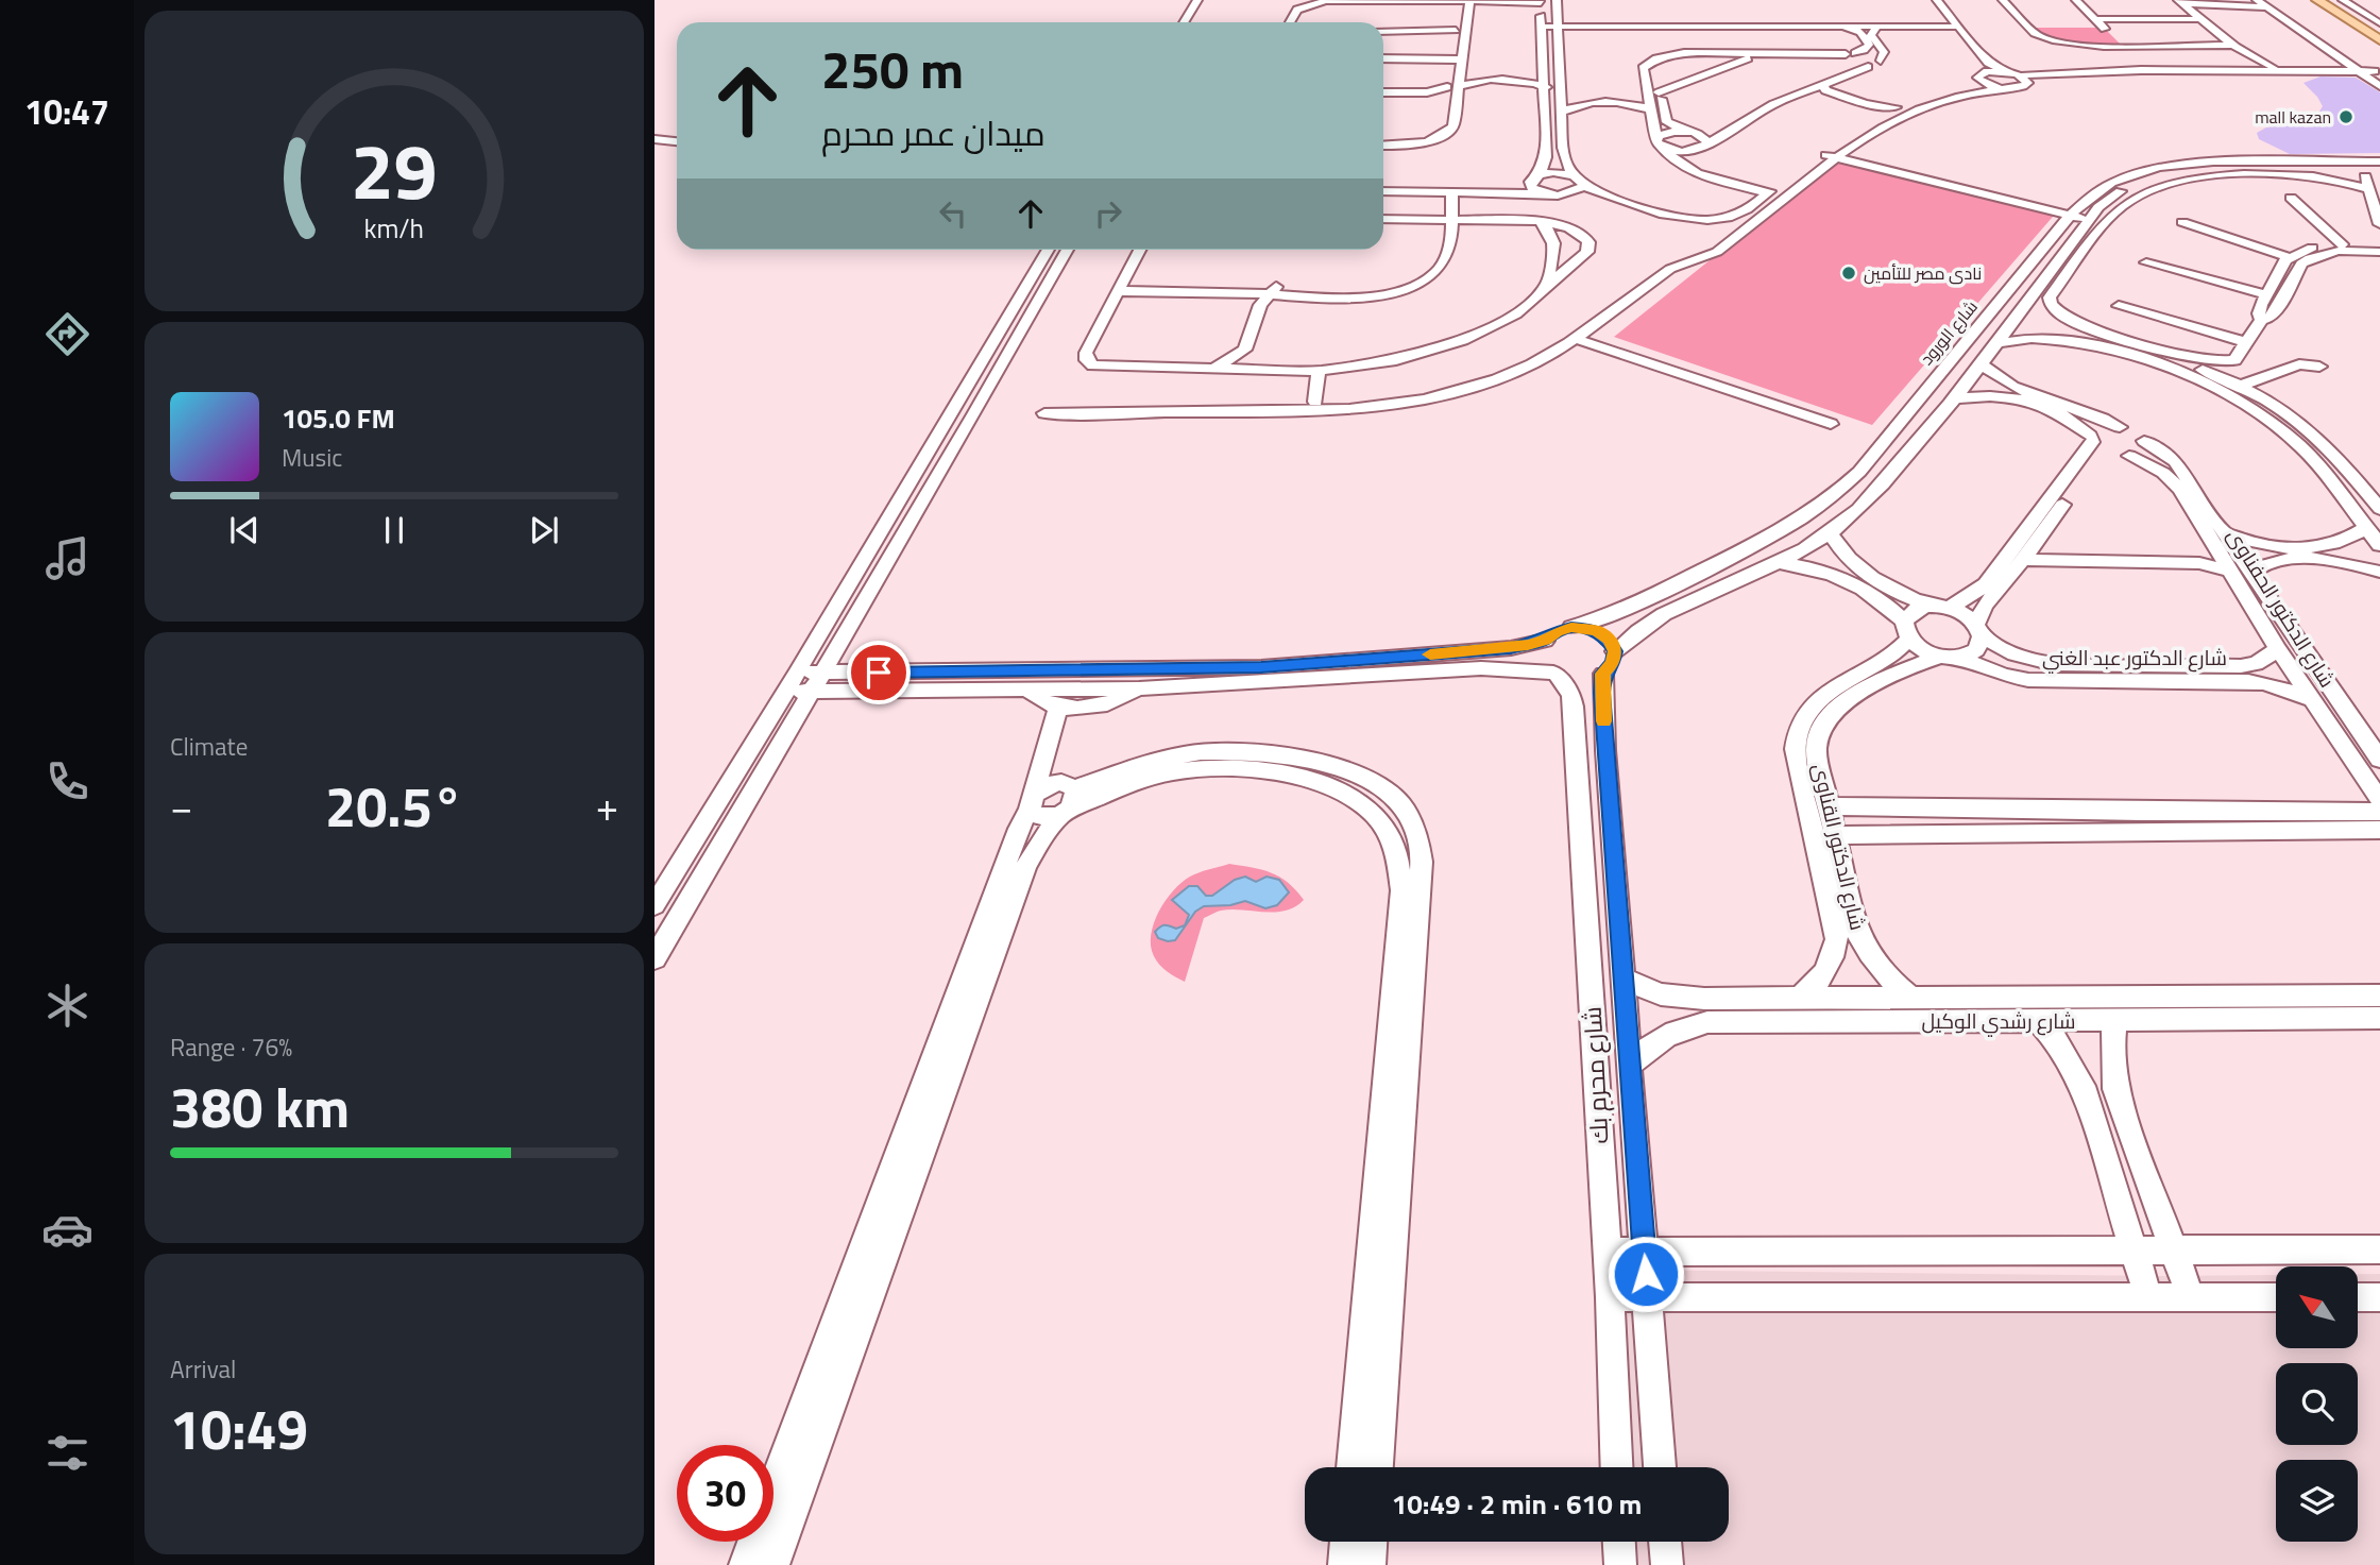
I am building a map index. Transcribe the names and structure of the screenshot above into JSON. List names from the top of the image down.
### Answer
{
  "streets": {
    "street": [
      "شارع الورود",
      "شارع الدكتور الحفناوى",
      "شارع الدكتور عبد الغني",
      "شارع الدكتور القناوى",
      "شارع رشدي الوكيل",
      "شارع محرم بك"
    ]
  },
  "crossings": [
    ["شارع الورود", "شارع الدكتور الحفناوى"],
    ["شارع الورود", "شارع محرم بك"],
    ["شارع الدكتور الحفناوى", "شارع الدكتور عبد الغني"],
    ["شارع الدكتور عبد الغني", "شارع الدكتور القناوى"],
    ["شارع الدكتور القناوى", "شارع رشدي الوكيل"],
    ["شارع رشدي الوكيل", "شارع محرم بك"]
  ],
  "places": ["mall kazan", "نادى مصر للتأمين"],
  "north": "top left",
  "page": {
    "tabs": "10:47",
    "turn": ["250 m", "ميدان عمر محرم"],
    "song": ["105.0 FM", "Music"],
    "tile": [
      "Climate",
      ["Range · 76%", "380 km"],
      ["Arrival", "10:49"]
    ],
    "heat": ["−", "20.5°", "+"],
    "limit": "30",
    "trip": "10:49 · 2 min · 610 m",
    "gauge": ["29", "km/h"]
  }
}
